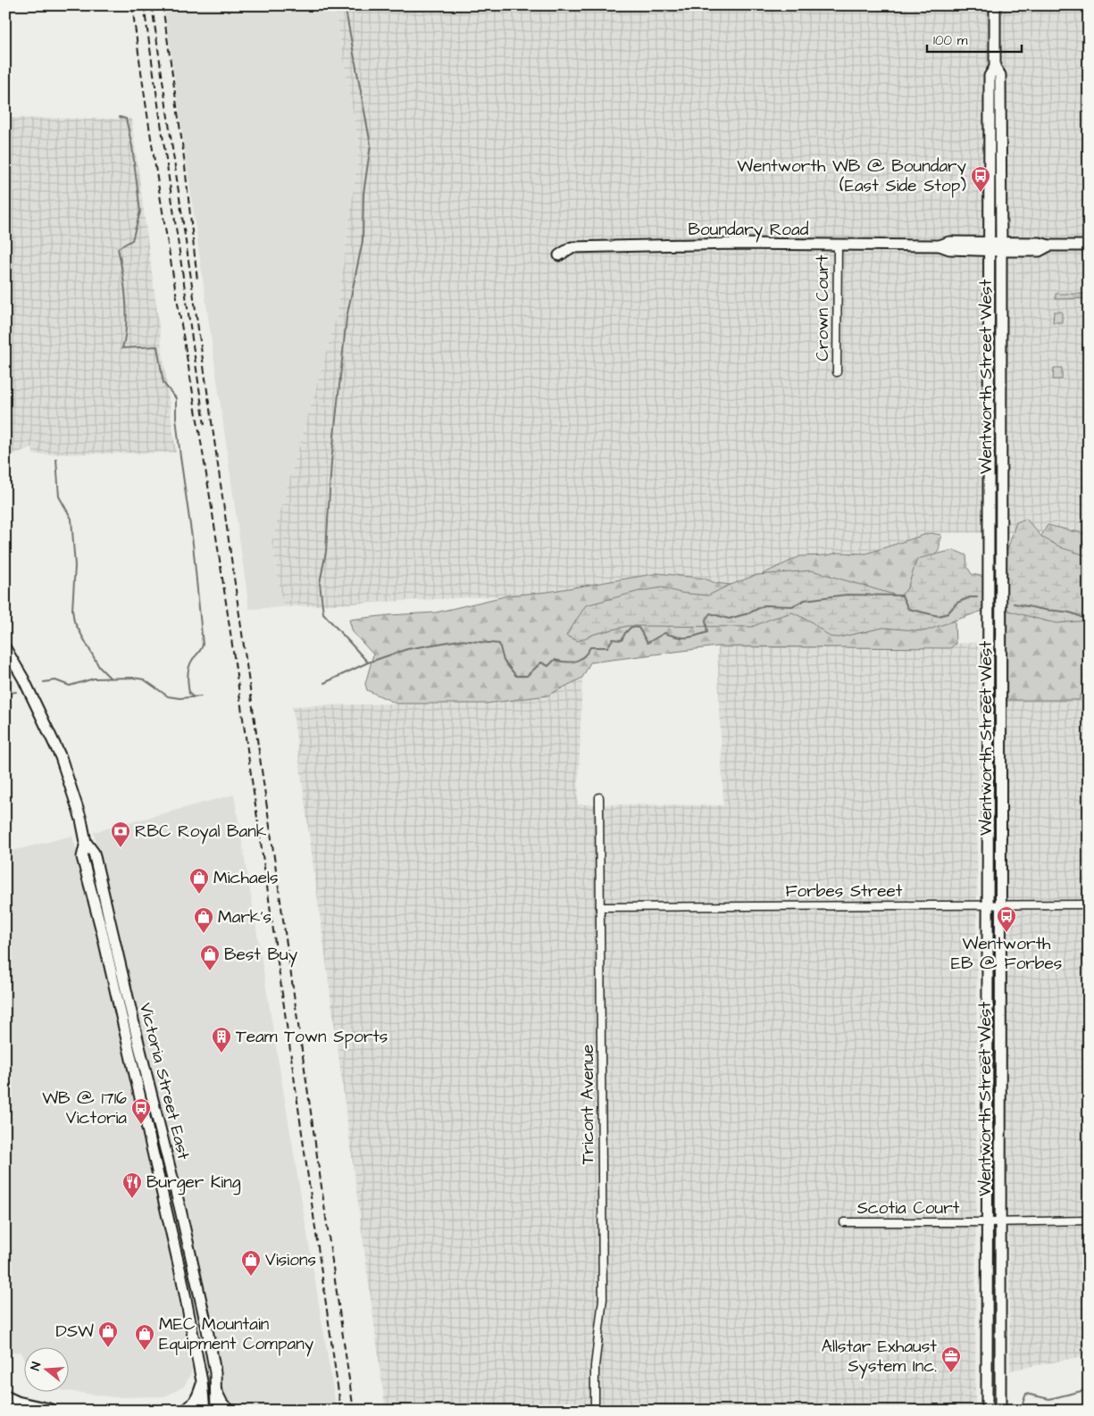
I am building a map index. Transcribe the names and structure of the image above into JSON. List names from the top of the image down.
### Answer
{
  "streets": {
    "main road": ["Boundary Road", "Wentworth Street West", "Victoria Street East"],
    "street": [
      "Crown Court",
      "Forbes Street",
      "Tricont Avenue",
      "Scotia Court"
    ]
  },
  "crossings": [
    ["Boundary Road", "Crown Court"],
    ["Boundary Road", "Wentworth Street West"],
    ["Wentworth Street West", "Forbes Street"],
    ["Wentworth Street West", "Scotia Court"],
    ["Forbes Street", "Tricont Avenue"]
  ],
  "places": {
    "bus stop": ["Wentworth WB @ Boundary (East Side Stop)", "Wentworth EB @ Forbes", "WB @ 1716 Victoria"],
    "bank": ["RBC Royal Bank"],
    "shop": [
      "Michaels",
      "Mark's",
      "Best Buy",
      "Visions",
      "DSW",
      "MEC Mountain Equipment Company"
    ],
    "building": ["Team Town Sports"],
    "restaurant": ["Burger King"],
    "office": ["Allstar Exhaust System Inc."]
  },
  "scale_bar": "100 m",
  "north": "left"
}
